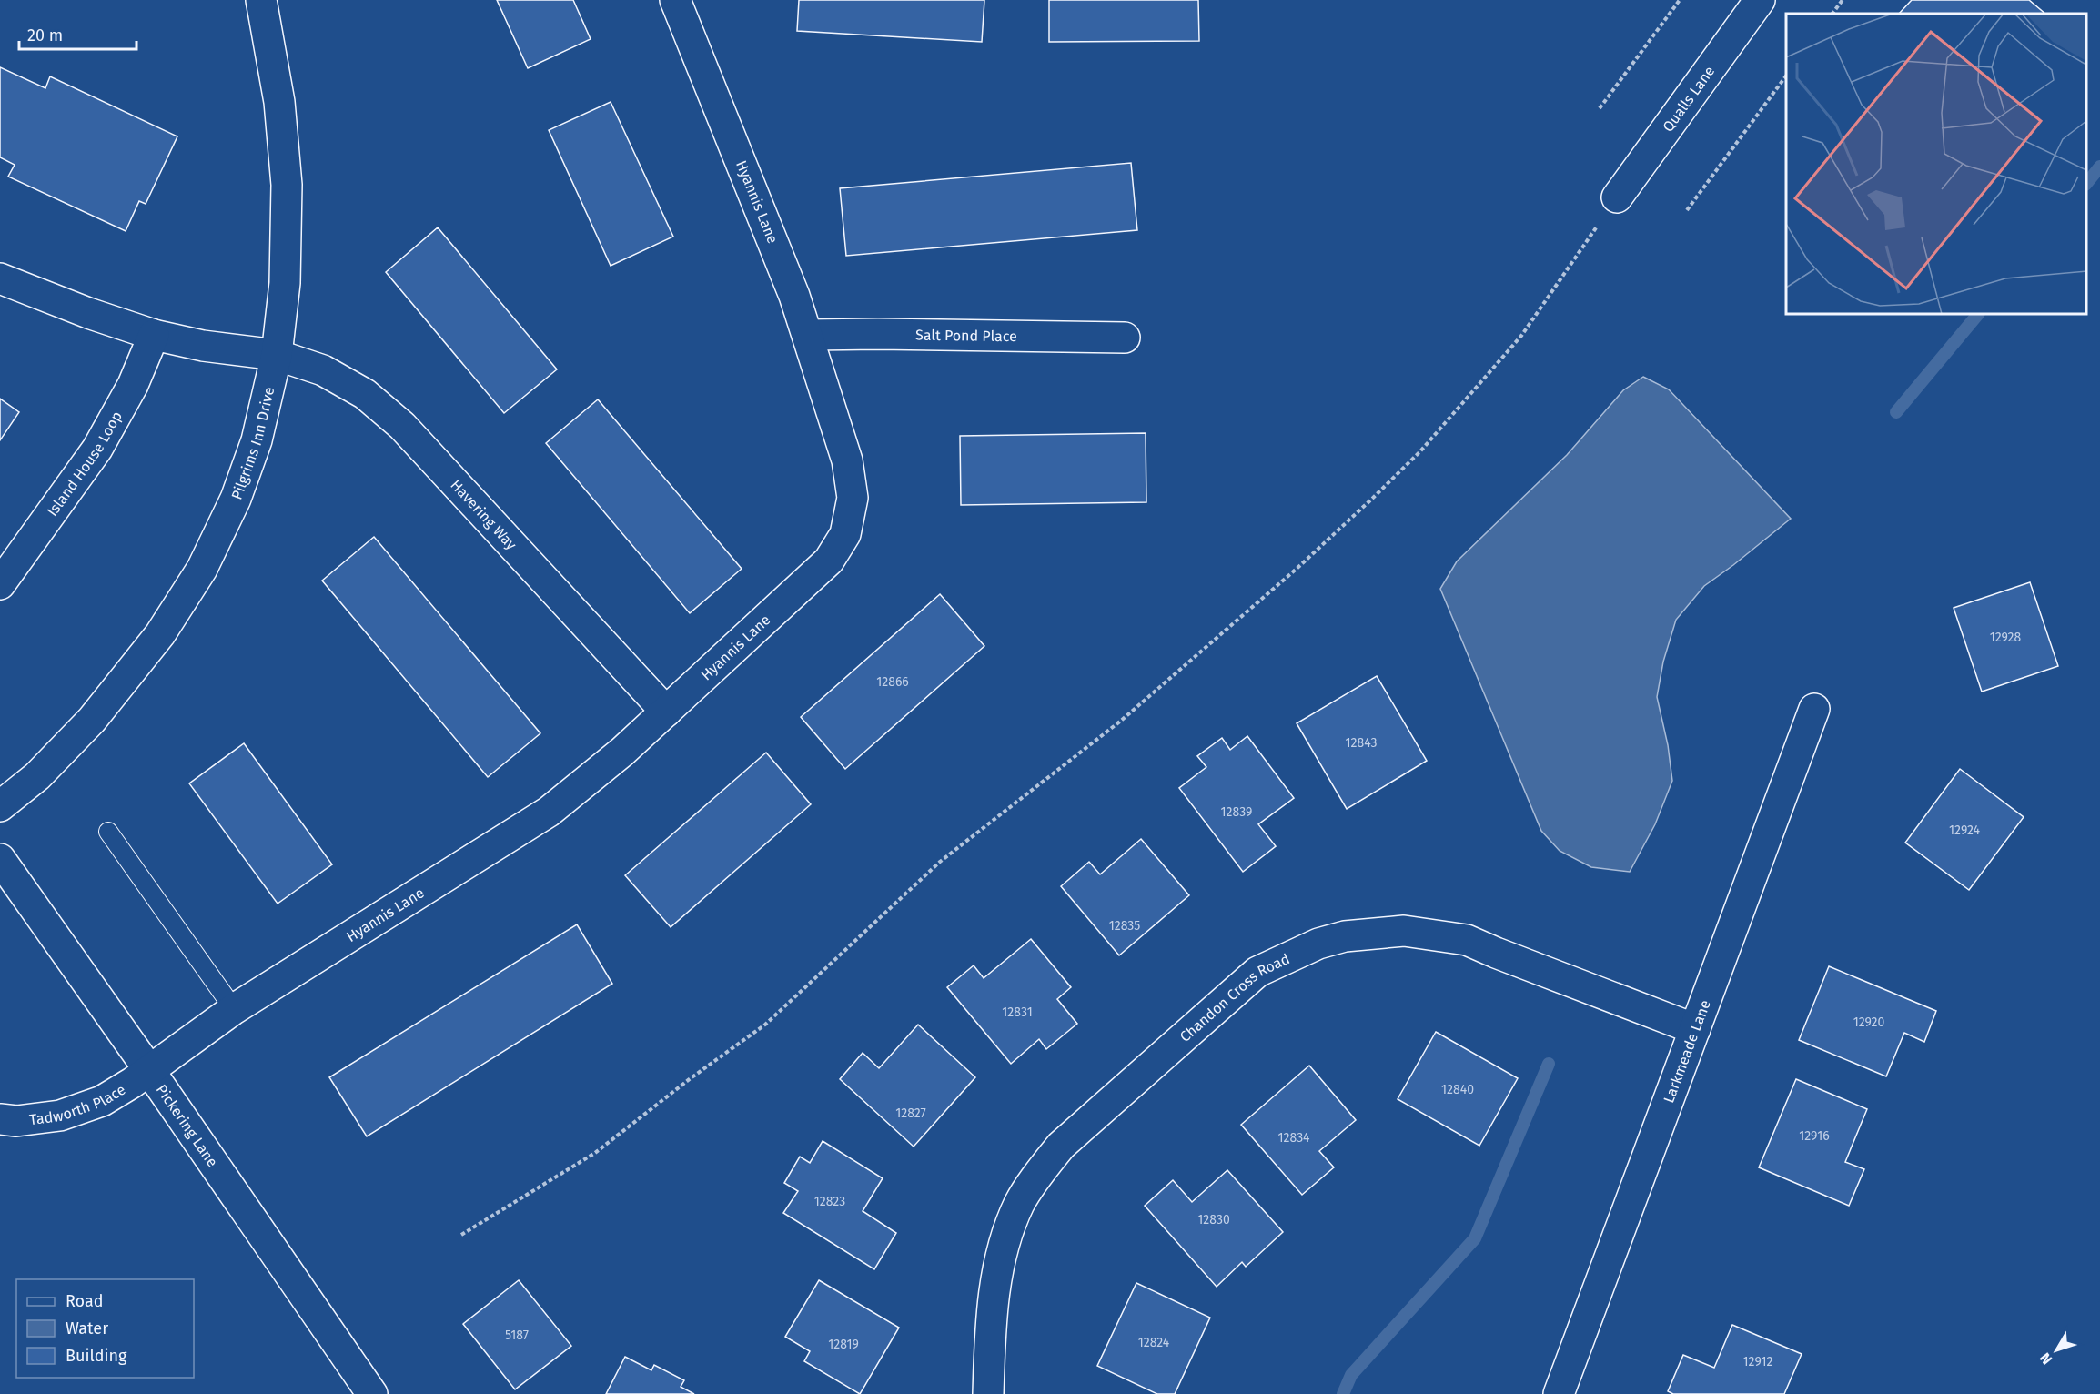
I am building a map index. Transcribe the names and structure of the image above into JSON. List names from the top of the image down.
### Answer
{
  "streets": {
    "street": [
      "Qualls Lane",
      "Hyannis Lane",
      "Salt Pond Place",
      "Pilgrims Inn Drive",
      "Island House Loop",
      "Havering Way",
      "Chandon Cross Road",
      "Larkmeade Lane",
      "Tadworth Place",
      "Pickering Lane"
    ]
  },
  "crossings": [
    ["Hyannis Lane", "Salt Pond Place"],
    ["Hyannis Lane", "Havering Way"],
    ["Hyannis Lane", "Tadworth Place"],
    ["Hyannis Lane", "Pickering Lane"],
    ["Pilgrims Inn Drive", "Havering Way"],
    ["Chandon Cross Road", "Larkmeade Lane"],
    ["Tadworth Place", "Pickering Lane"]
  ],
  "house_numbers": [
    "12928",
    "12866",
    "12843",
    "12839",
    "12924",
    "12835",
    "12831",
    "12920",
    "12840",
    "12827",
    "12916",
    "12834",
    "12823",
    "12830",
    "5187",
    "12824",
    "12819",
    "12912"
  ],
  "legend": ["Road", "Water", "Building"],
  "scale_bar": "20 m",
  "north": "bottom left"
}
